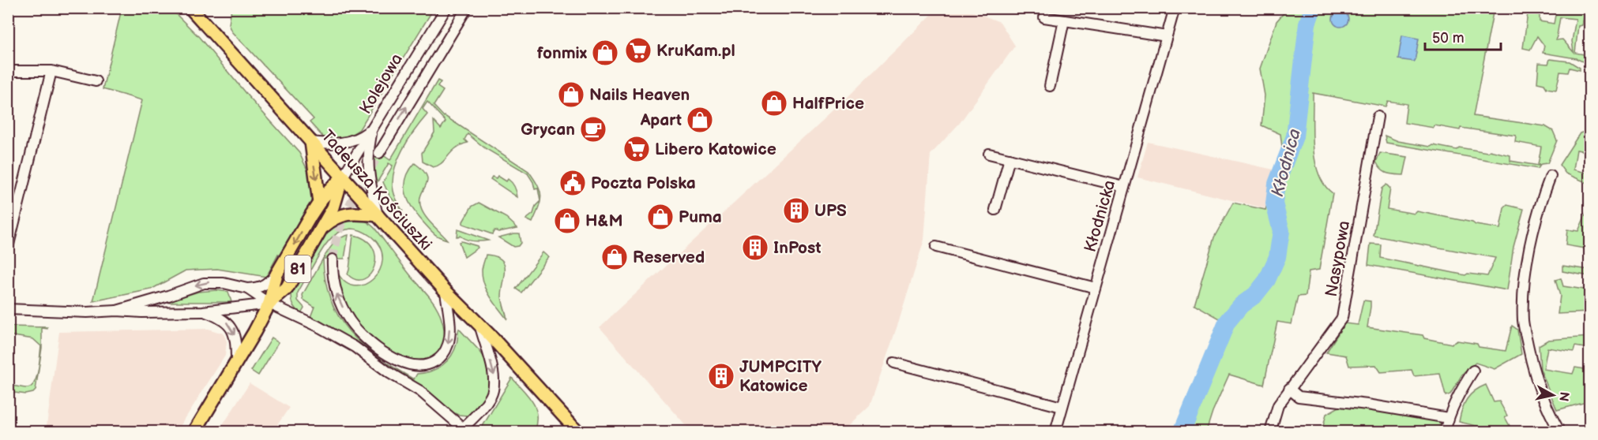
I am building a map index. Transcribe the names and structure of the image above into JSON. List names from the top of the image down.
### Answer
{
  "streets": {
    "main road": ["Kolejowa", "Tadeusza Kościuszki", "81"],
    "street": ["Kłodnicka", "Nasypowa"]
  },
  "crossings": [
    ["Kolejowa", "Tadeusza Kościuszki"]
  ],
  "water": ["Kłodnica"],
  "places": {
    "supermarket": ["KruKam.pl", "Libero Katowice"],
    "shop": [
      "fonmix",
      "Nails Heaven",
      "HalfPrice",
      "Apart",
      "Puma",
      "H&M",
      "Reserved"
    ],
    "cafe": ["Grycan"],
    "public building": ["Poczta Polska"],
    "building": ["UPS", "InPost", "JUMPCITY Katowice"]
  },
  "scale_bar": "50 m",
  "north": "right"
}
